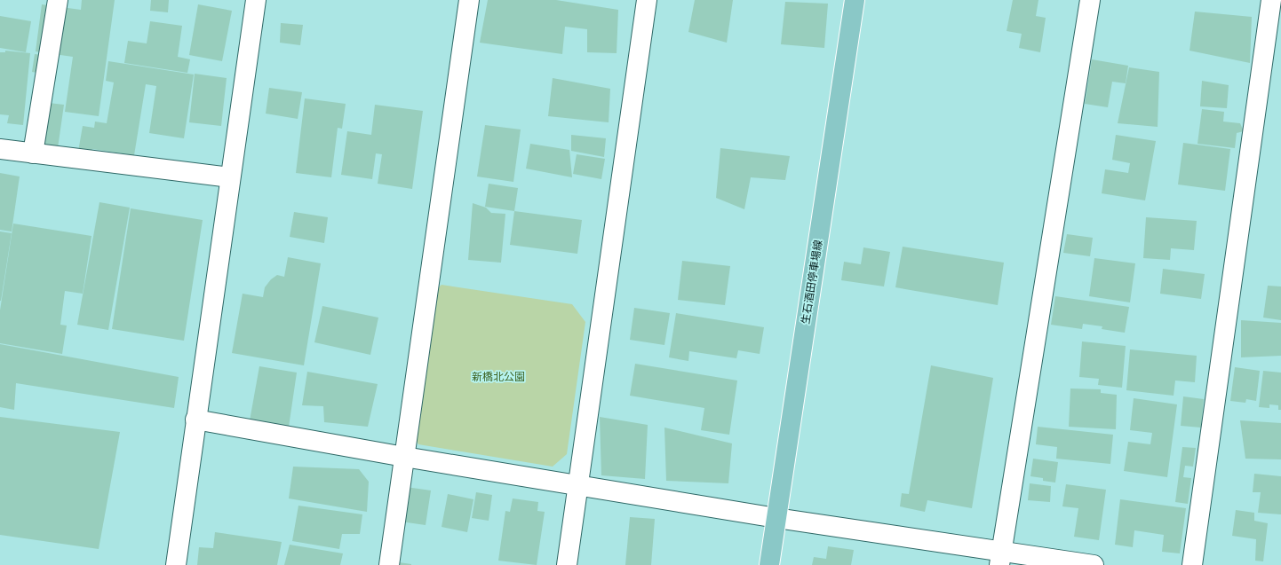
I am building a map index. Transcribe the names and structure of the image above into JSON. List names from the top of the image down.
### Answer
{
  "streets": {
    "main road": ["生石酒田停車場線"]
  },
  "parks": ["新橋北公園"]
}
